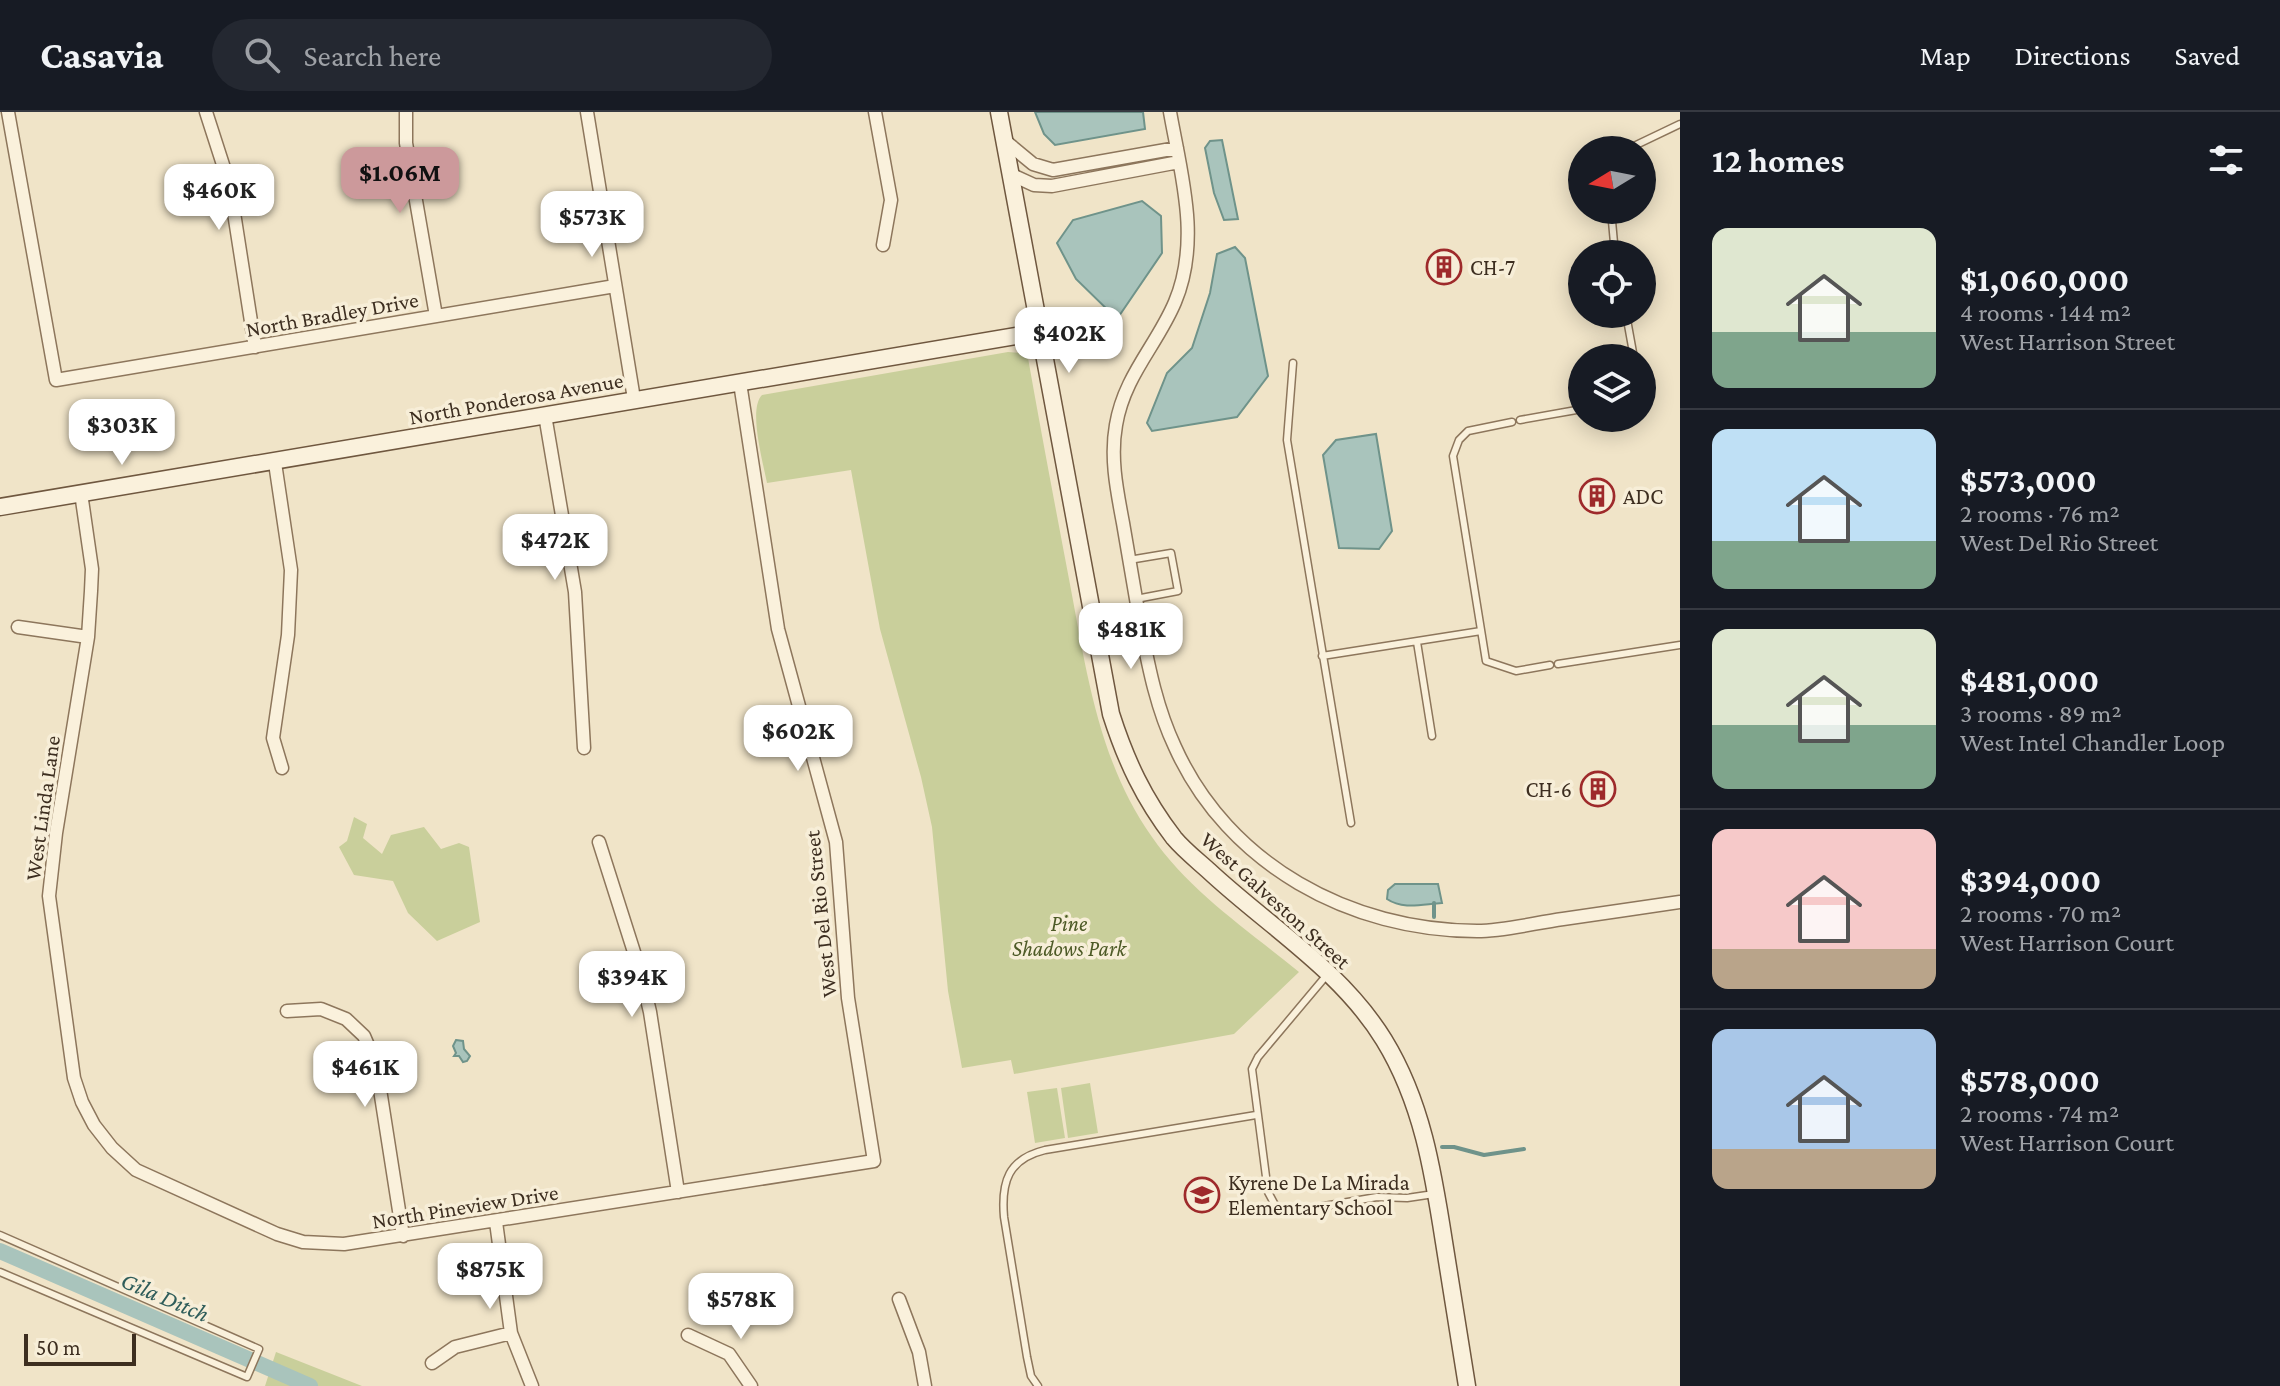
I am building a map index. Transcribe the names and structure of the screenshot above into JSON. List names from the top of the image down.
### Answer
{
  "streets": {
    "street": [
      "North Bradley Drive",
      "North Ponderosa Avenue",
      "West Linda Lane",
      "West Galveston Street",
      "West Del Rio Street",
      "North Pineview Drive"
    ]
  },
  "crossings": [
    ["North Ponderosa Avenue", "West Linda Lane"],
    ["North Ponderosa Avenue", "West Galveston Street"],
    ["North Ponderosa Avenue", "West Del Rio Street"],
    ["West Linda Lane", "North Pineview Drive"],
    ["West Del Rio Street", "North Pineview Drive"]
  ],
  "water": ["Gila Ditch"],
  "parks": ["Pine Shadows Park"],
  "places": {
    "building": ["CH-7", "ADC", "CH-6"],
    "school or university": ["Kyrene De La Mirada Elementary School"]
  },
  "scale_bar": "50 m",
  "north": "left",
  "page": {
    "header": "Casavia",
    "search": "Search here",
    "nav": ["Map", "Directions", "Saved"],
    "heading": "12 homes",
    "price": [
      "$1.06M",
      "$460K",
      "$573K",
      "$402K",
      "$303K",
      "$472K",
      "$481K",
      "$602K",
      "$394K",
      "$461K",
      "$875K",
      "$578K"
    ],
    "list": [
      {
        "name": "$1,060,000",
        "note": "4 rooms · 144 m² · West Harrison Street"
      },
      {
        "name": "$573,000",
        "note": "2 rooms · 76 m² · West Del Rio Street"
      },
      {
        "name": "$481,000",
        "note": "3 rooms · 89 m² · West Intel Chandler Loop"
      },
      {
        "name": "$394,000",
        "note": "2 rooms · 70 m² · West Harrison Court"
      },
      {
        "name": "$578,000",
        "note": "2 rooms · 74 m² · West Harrison Court"
      }
    ],
    "scale": "50 m"
  }
}
